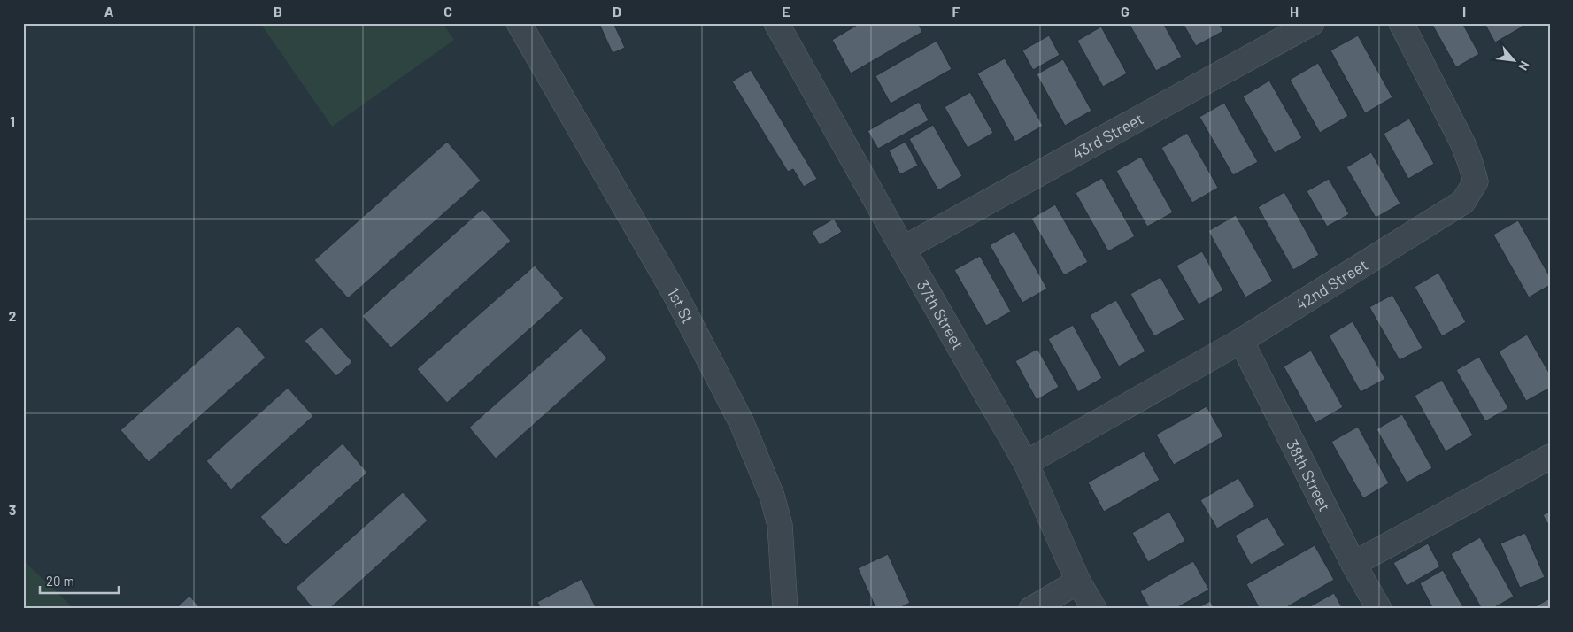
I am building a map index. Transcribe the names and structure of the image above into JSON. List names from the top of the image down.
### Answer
{
  "streets": {
    "street": [
      "43rd Street",
      "42nd Street",
      "1st St",
      "37th Street",
      "38th Street"
    ]
  },
  "crossings": [
    ["43rd Street", "37th Street"],
    ["42nd Street", "37th Street"],
    ["42nd Street", "38th Street"]
  ],
  "scale_bar": "20 m",
  "north": "bottom right",
  "grid": {
    "columns": [
      "A",
      "B",
      "C",
      "D",
      "E",
      "F",
      "G",
      "H",
      "I"
    ],
    "rows": ["1", "2", "3"]
  }
}
